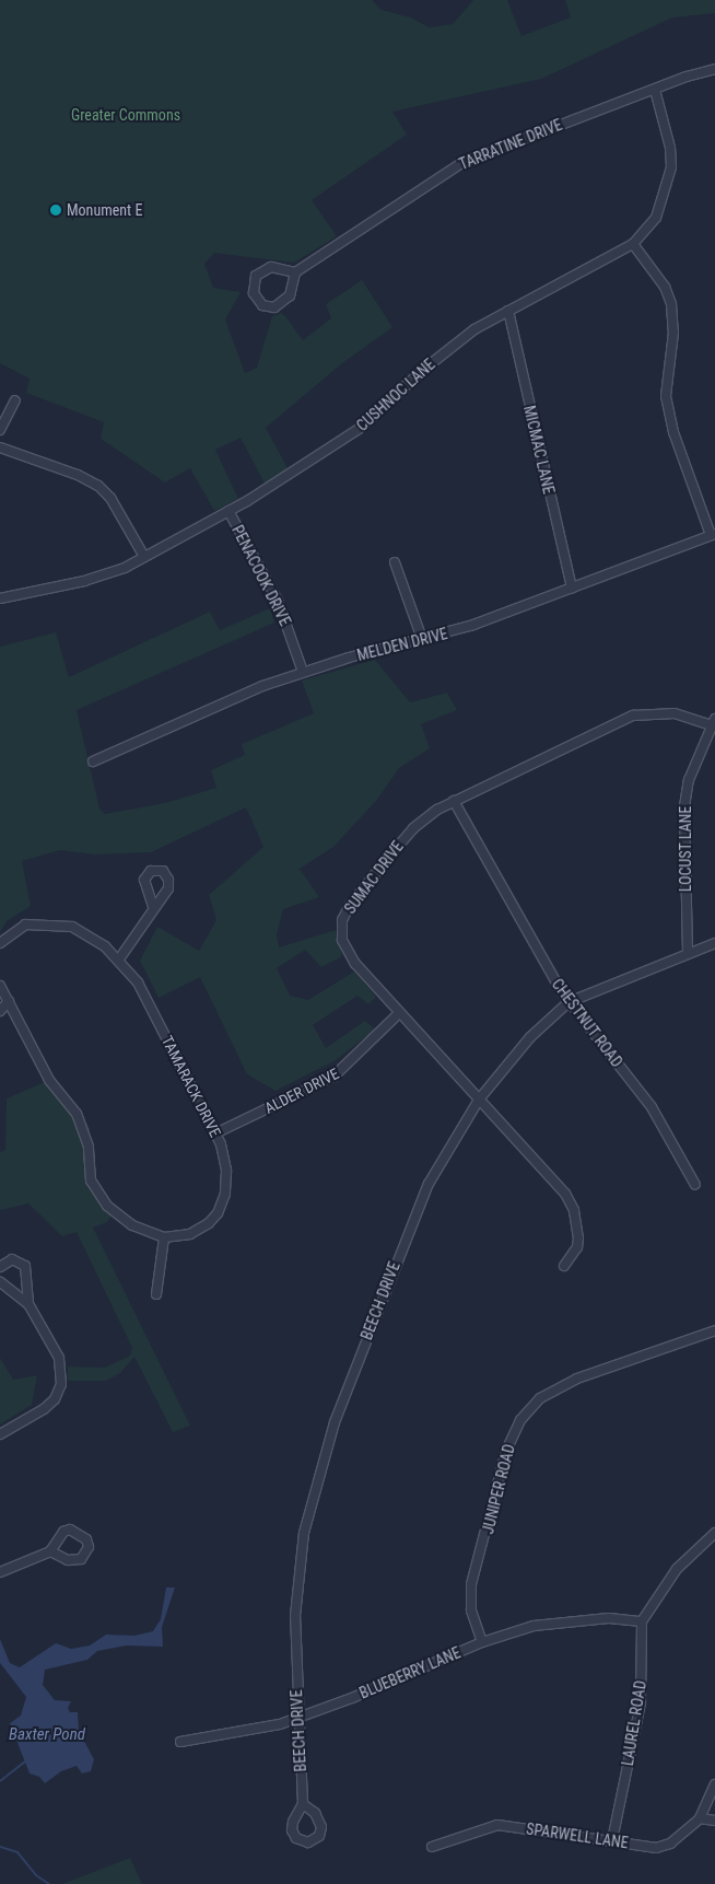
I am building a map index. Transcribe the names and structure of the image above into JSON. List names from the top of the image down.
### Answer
{
  "streets": {
    "street": [
      "TARRATINE DRIVE",
      "CUSHNOC LANE",
      "MICMAC LANE",
      "PENACOOK DRIVE",
      "MELDEN DRIVE",
      "LOCUST LANE",
      "SUMAC DRIVE",
      "CHESTNUT ROAD",
      "TAMARACK DRIVE",
      "ALDER DRIVE",
      "BEECH DRIVE",
      "JUNIPER ROAD",
      "BLUEBERRY LANE",
      "LAUREL ROAD",
      "SPARWELL LANE"
    ]
  },
  "crossings": [
    ["TARRATINE DRIVE", "CUSHNOC LANE"],
    ["CUSHNOC LANE", "MICMAC LANE"],
    ["CUSHNOC LANE", "PENACOOK DRIVE"],
    ["MICMAC LANE", "MELDEN DRIVE"],
    ["PENACOOK DRIVE", "MELDEN DRIVE"],
    ["LOCUST LANE", "SUMAC DRIVE"],
    ["LOCUST LANE", "BEECH DRIVE"],
    ["SUMAC DRIVE", "CHESTNUT ROAD"],
    ["SUMAC DRIVE", "ALDER DRIVE"],
    ["SUMAC DRIVE", "BEECH DRIVE"],
    ["CHESTNUT ROAD", "BEECH DRIVE"],
    ["TAMARACK DRIVE", "ALDER DRIVE"],
    ["BEECH DRIVE", "BLUEBERRY LANE"],
    ["JUNIPER ROAD", "BLUEBERRY LANE"],
    ["BLUEBERRY LANE", "LAUREL ROAD"],
    ["LAUREL ROAD", "SPARWELL LANE"]
  ],
  "water": ["Baxter Pond"],
  "parks": ["Greater Commons"],
  "places": ["Monument E"]
}
